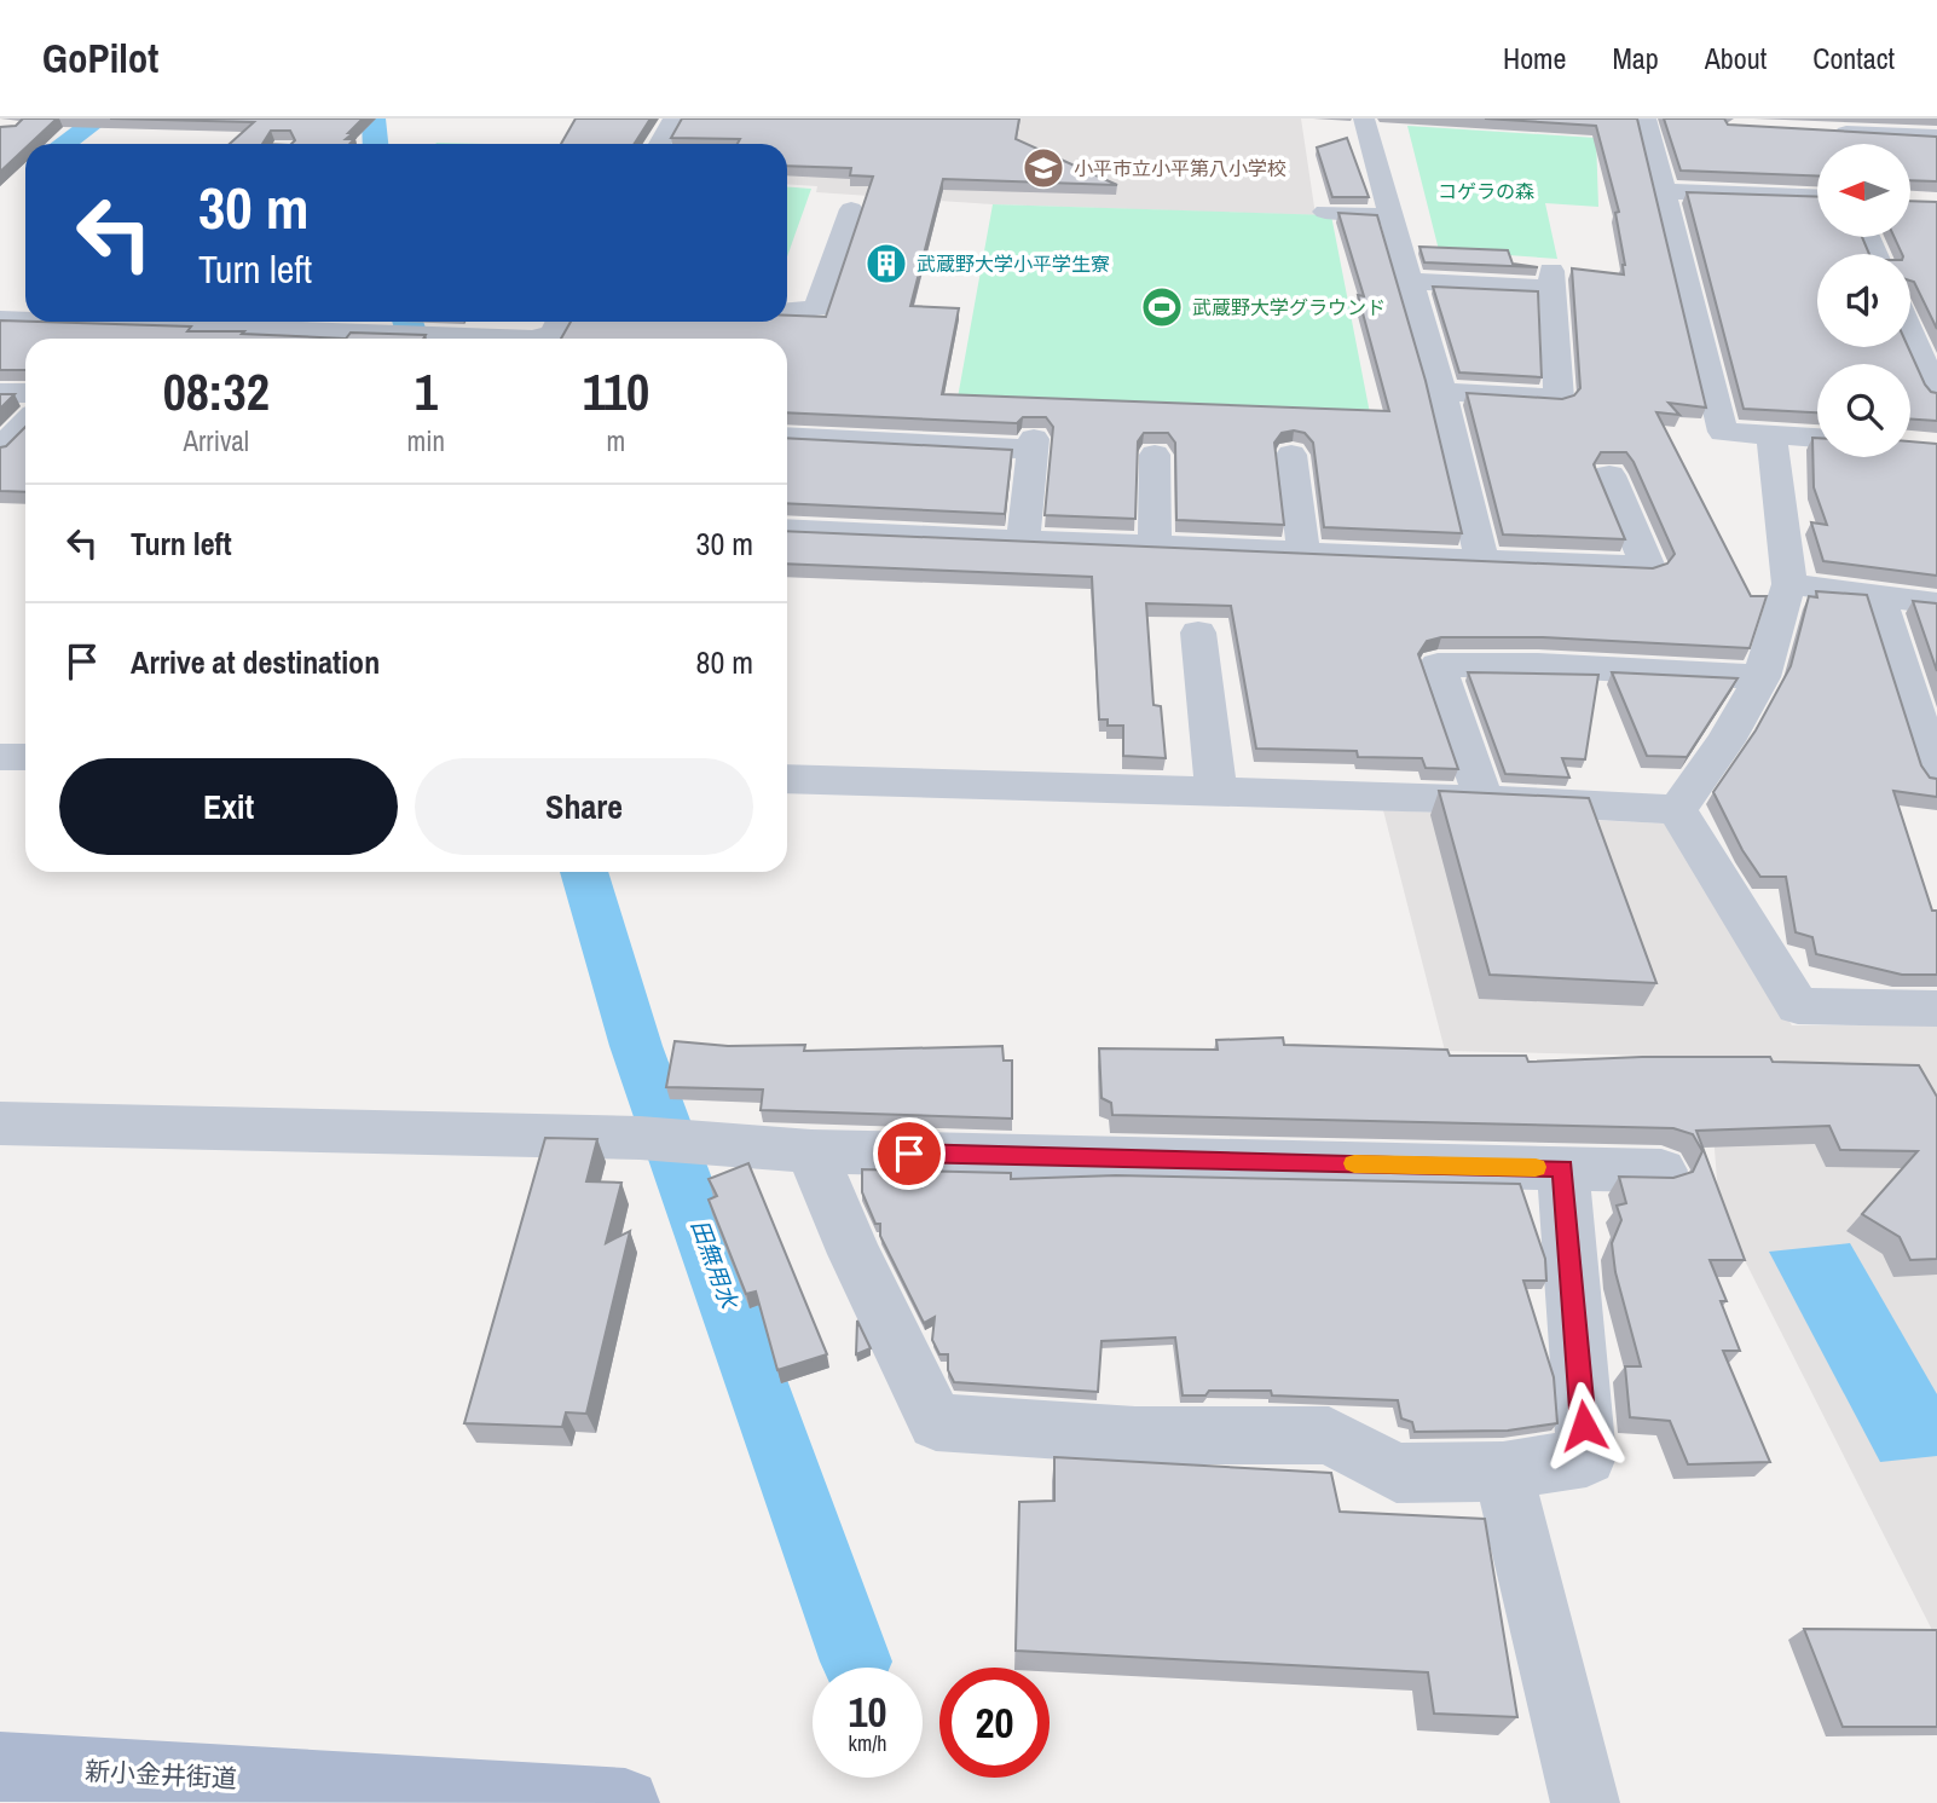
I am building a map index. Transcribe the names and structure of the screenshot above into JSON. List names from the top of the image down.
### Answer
{
  "streets": {
    "main road": ["新小金井街道"]
  },
  "water": ["田無用水"],
  "parks": ["コゲラの森"],
  "places": {
    "school or university": ["小平市立小平第八小学校"],
    "building": ["武蔵野大学小平学生寮"],
    "sports": ["武蔵野大学グラウンド"]
  },
  "north": "left",
  "page": {
    "header": "GoPilot",
    "nav": [
      "Home",
      "Map",
      "About",
      "Contact"
    ],
    "turn": ["30 m", "Turn left"],
    "eta": [
      "08:32",
      "Arrival",
      "1",
      "min",
      "110",
      "m"
    ],
    "list": [
      {
        "name": "Turn left",
        "value": "30 m"
      },
      {
        "name": "Arrive at destination",
        "value": "80 m"
      }
    ],
    "buttons": ["Exit", "Share"],
    "speed": "10 km/h",
    "limit": "20"
  }
}
